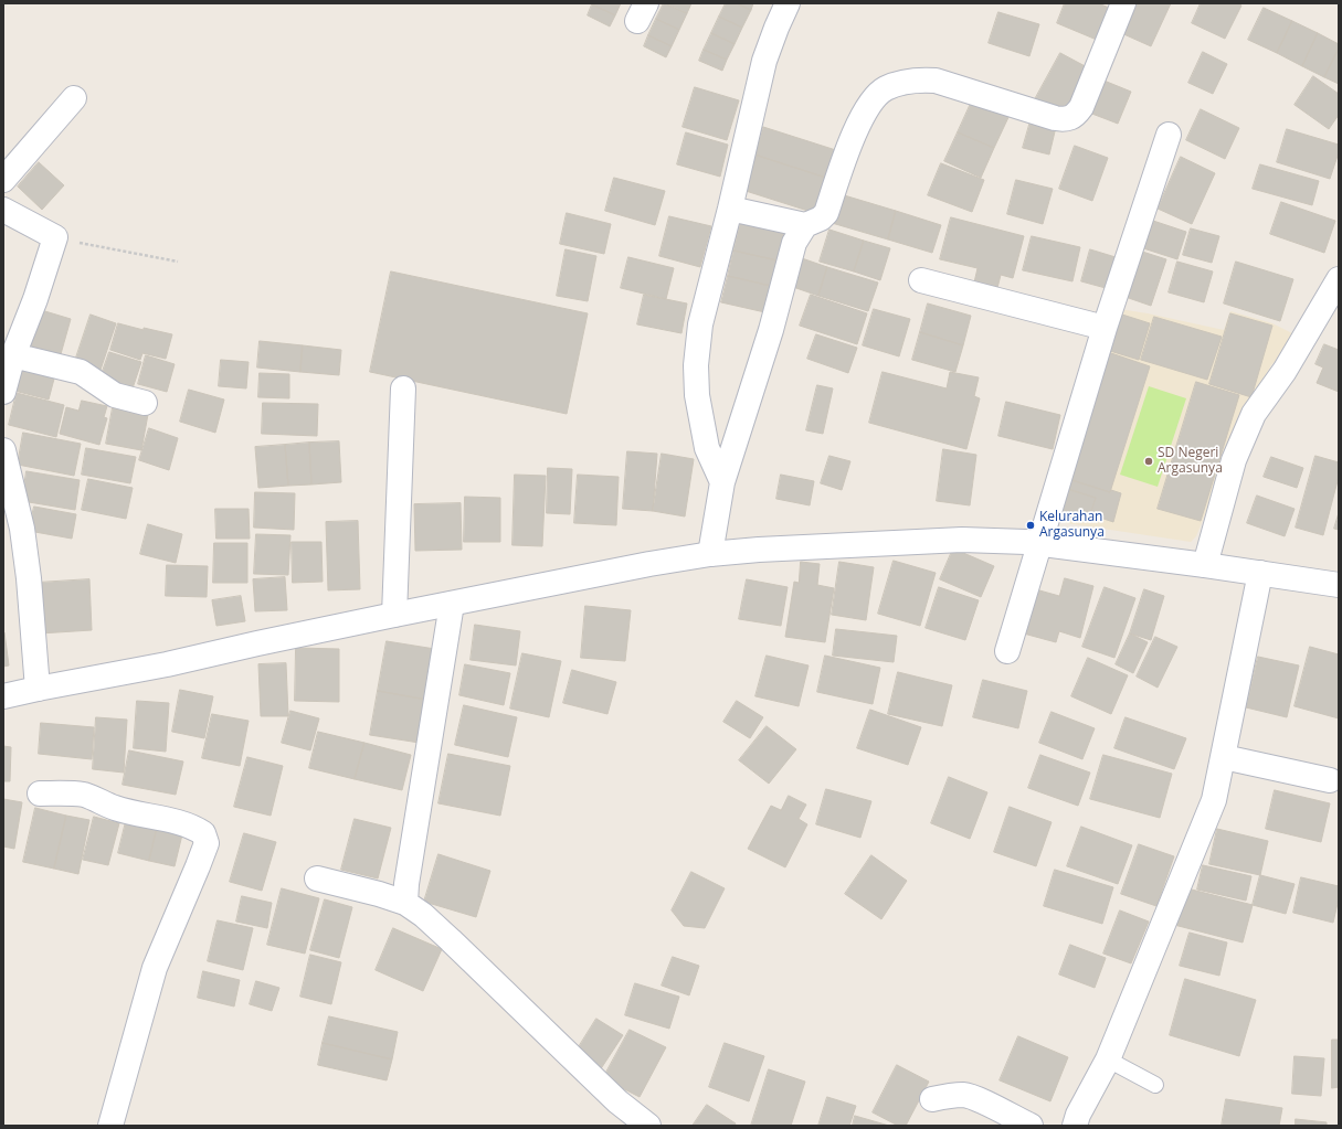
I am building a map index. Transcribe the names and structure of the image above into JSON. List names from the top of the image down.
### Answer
{
  "places": ["SD Negeri Argasunya", "Kelurahan Argasunya"]
}
